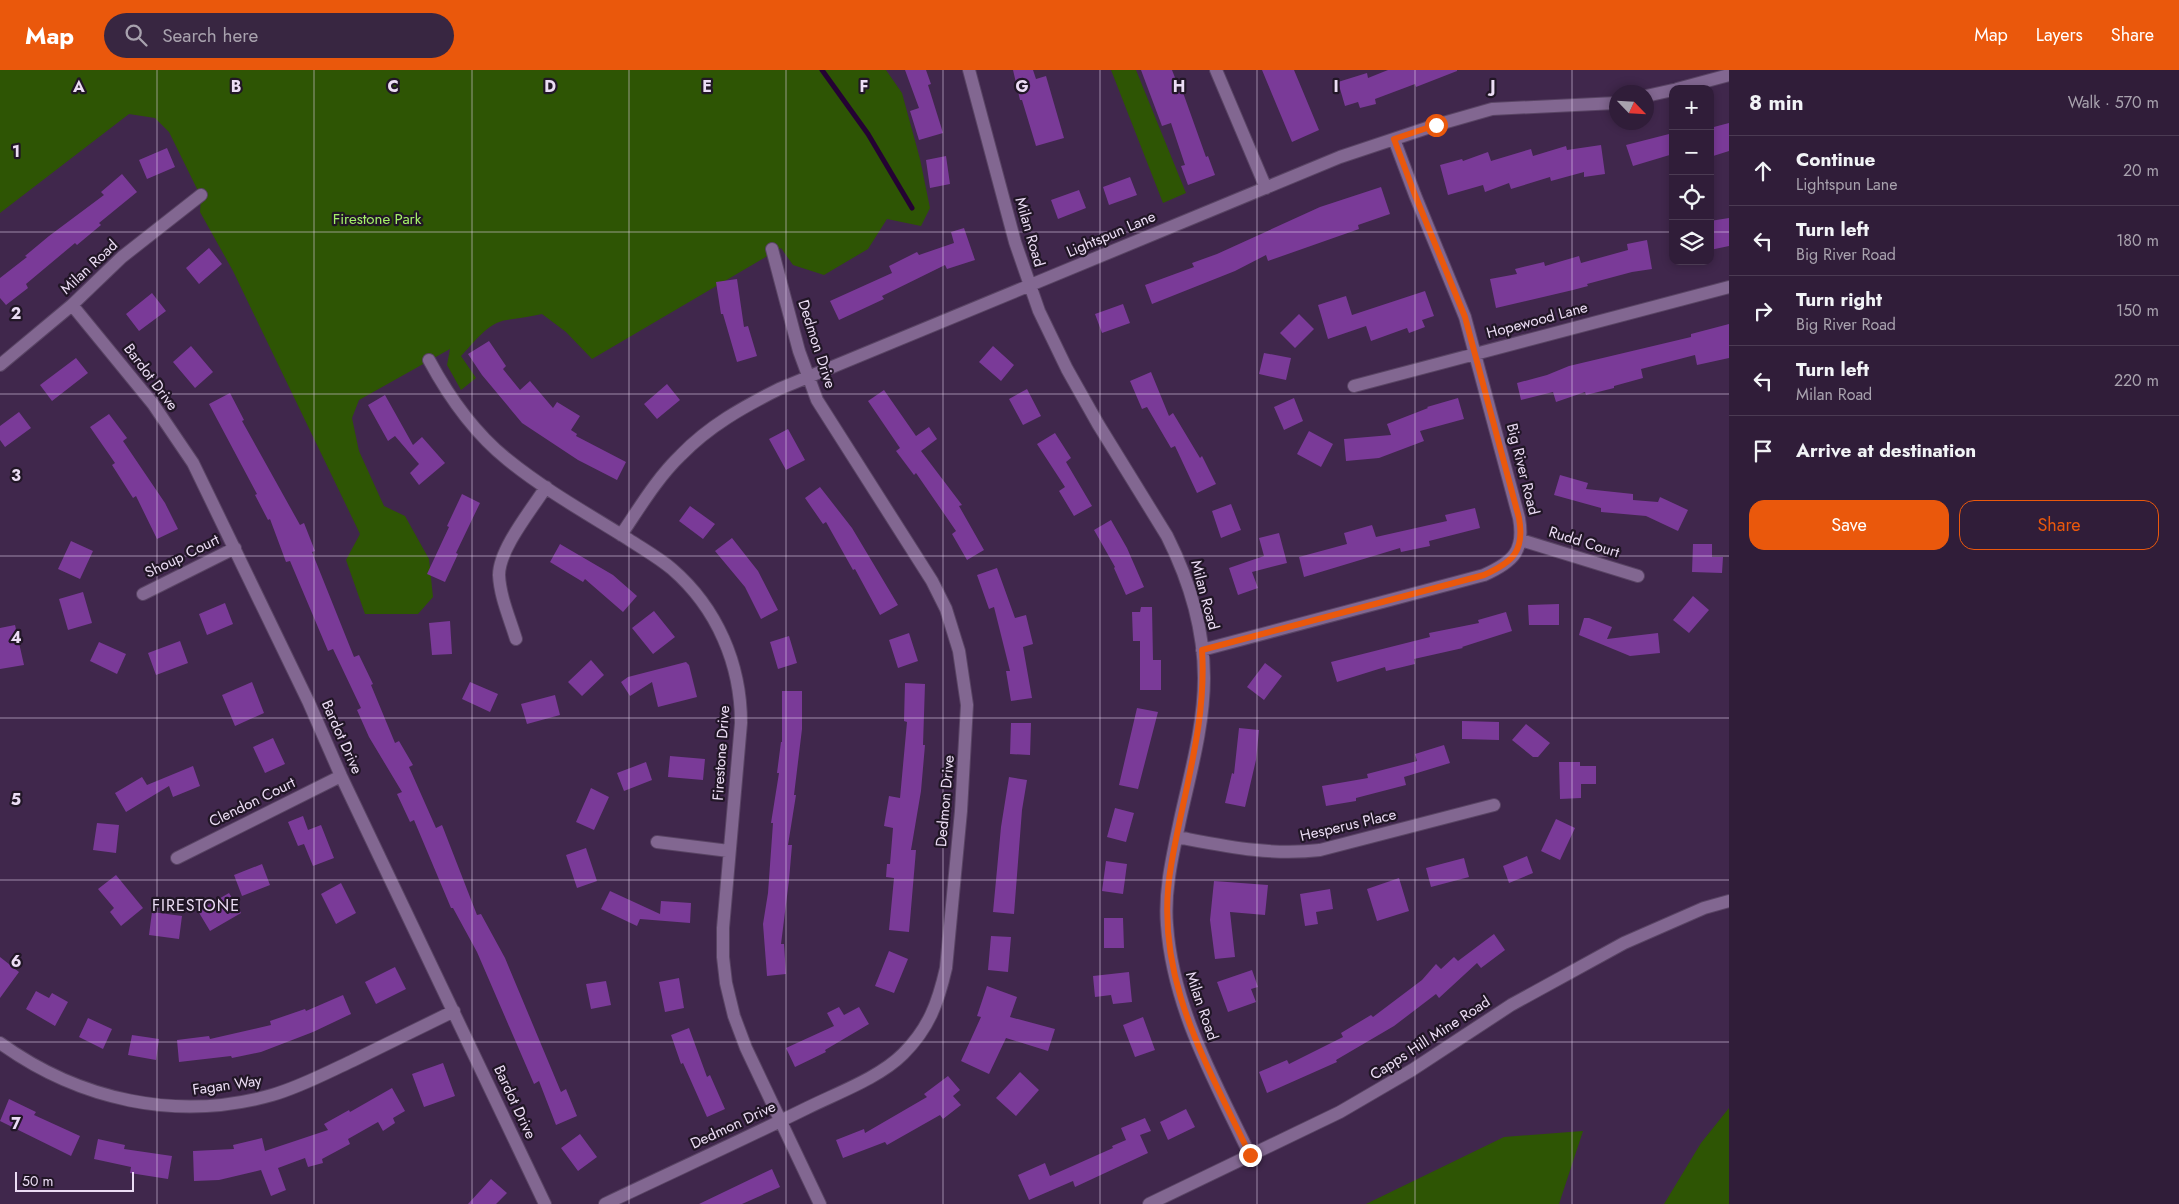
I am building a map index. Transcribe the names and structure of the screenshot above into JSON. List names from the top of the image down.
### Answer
{
  "streets": {
    "street": [
      "Milan Road",
      "Lightspun Lane",
      "Hopewood Lane",
      "Dedmon Drive",
      "Bardot Drive",
      "Big River Road",
      "Rudd Court",
      "Shoup Court",
      "Firestone Drive",
      "Clendon Court",
      "Hesperus Place",
      "Capps Hill Mine Road",
      "Fagan Way"
    ]
  },
  "crossings": [
    ["Milan Road", "Lightspun Lane"],
    ["Milan Road", "Bardot Drive"],
    ["Milan Road", "Hesperus Place"],
    ["Milan Road", "Capps Hill Mine Road"],
    ["Lightspun Lane", "Dedmon Drive"],
    ["Lightspun Lane", "Big River Road"],
    ["Lightspun Lane", "Firestone Drive"],
    ["Hopewood Lane", "Big River Road"],
    ["Dedmon Drive", "Firestone Drive"],
    ["Bardot Drive", "Shoup Court"],
    ["Bardot Drive", "Clendon Court"],
    ["Bardot Drive", "Fagan Way"],
    ["Big River Road", "Rudd Court"]
  ],
  "districts": ["FIRESTONE"],
  "parks": ["Firestone Park"],
  "scale_bar": "50 m",
  "north": "bottom right",
  "page": {
    "header": "Map",
    "search": "Search here",
    "nav": ["Map", "Layers", "Share"],
    "heading": ["8 min", "Walk · 570 m"],
    "map_buttons": ["+", "−"],
    "list": [
      ["Continue", "Lightspun Lane", "20 m"],
      ["Turn left", "Big River Road", "180 m"],
      ["Turn right", "Big River Road", "150 m"],
      ["Turn left", "Milan Road", "220 m"],
      "Arrive at destination"
    ],
    "buttons": ["Save", "Share"],
    "scale": "50 m"
  },
  "grid": {
    "columns": [
      "A",
      "B",
      "C",
      "D",
      "E",
      "F",
      "G",
      "H",
      "I",
      "J"
    ],
    "rows": [
      "1",
      "2",
      "3",
      "4",
      "5",
      "6",
      "7"
    ]
  }
}
